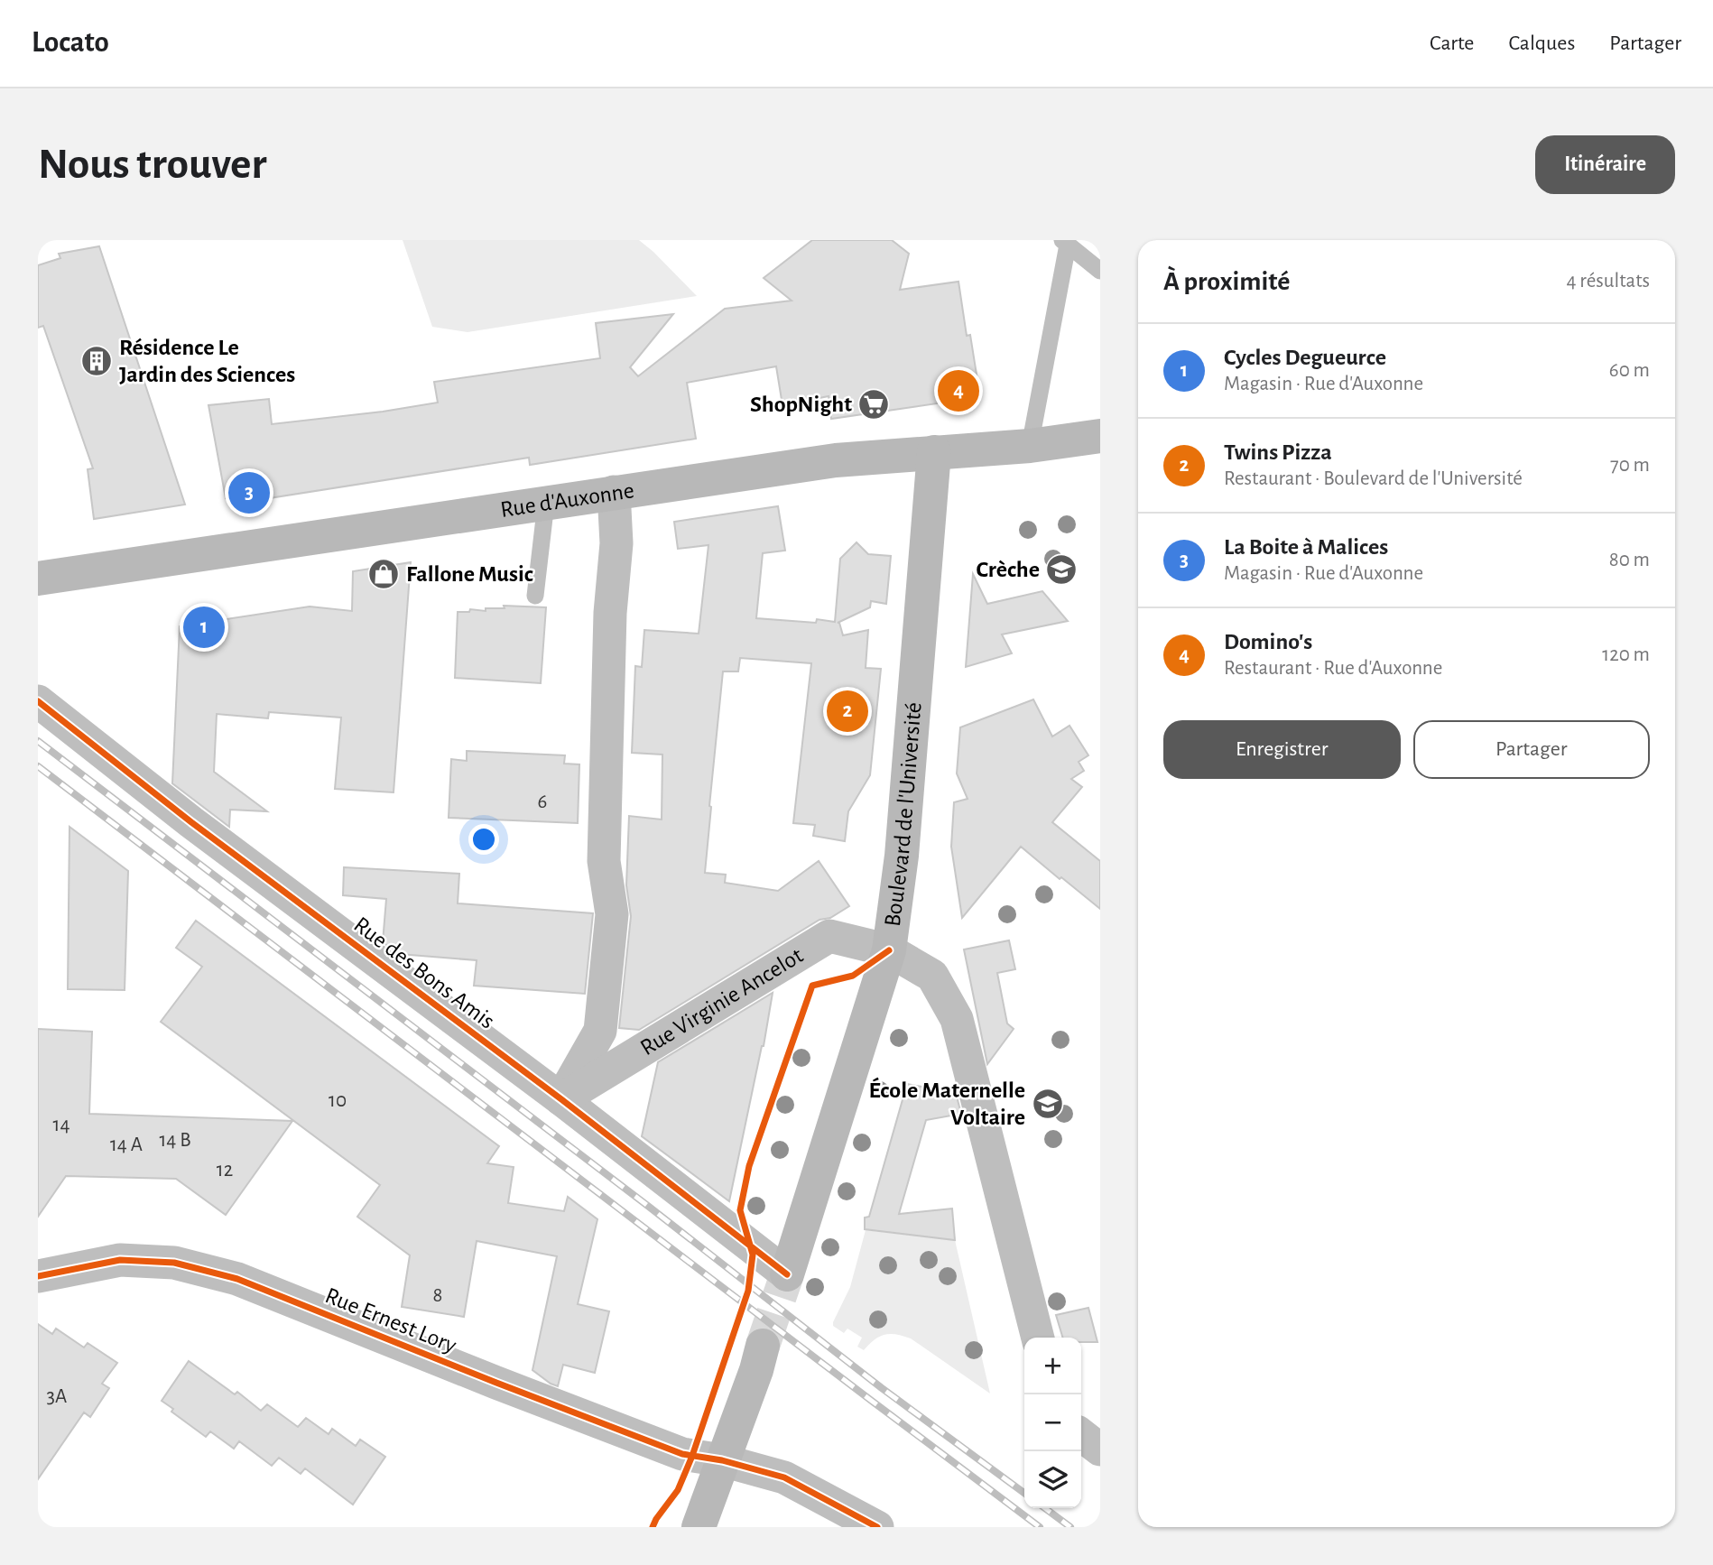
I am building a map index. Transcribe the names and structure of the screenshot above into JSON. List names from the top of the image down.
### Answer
{
  "streets": {
    "main road": ["Rue d'Auxonne", "Boulevard de l'Université"],
    "street": ["Rue des Bons Amis", "Rue Virginie Ancelot", "Rue Ernest Lory"]
  },
  "crossings": [
    ["Rue d'Auxonne", "Boulevard de l'Université"],
    ["Boulevard de l'Université", "Rue des Bons Amis"],
    ["Boulevard de l'Université", "Rue Virginie Ancelot"],
    ["Rue des Bons Amis", "Rue Virginie Ancelot"]
  ],
  "places": {
    "building": ["Résidence Le Jardin des Sciences"],
    "supermarket": ["ShopNight"],
    "school or university": ["Crèche", "École Maternelle Voltaire"],
    "shop": ["Fallone Music"]
  },
  "house_numbers": [
    "6",
    "10",
    "14",
    "14 B",
    "14 A",
    "12",
    "8",
    "3A"
  ],
  "page": {
    "header": "Locato",
    "nav": ["Carte", "Calques", "Partager"],
    "buttons": [
      "Itinéraire",
      ["Enregistrer", "Partager"]
    ],
    "title": "Nous trouver",
    "heading": ["À proximité", "4 résultats"],
    "list": [
      {
        "mark": "1",
        "name": "Cycles Degueurce",
        "note": "Magasin · Rue d'Auxonne",
        "value": "60 m"
      },
      {
        "mark": "2",
        "name": "Twins Pizza",
        "note": "Restaurant · Boulevard de l'Université",
        "value": "70 m"
      },
      {
        "mark": "3",
        "name": "La Boite à Malices",
        "note": "Magasin · Rue d'Auxonne",
        "value": "80 m"
      },
      {
        "mark": "4",
        "name": "Domino's",
        "note": "Restaurant · Rue d'Auxonne",
        "value": "120 m"
      }
    ],
    "pins": [
      "4",
      "3",
      "1",
      "2"
    ],
    "map_buttons": ["+", "−"]
  }
}
